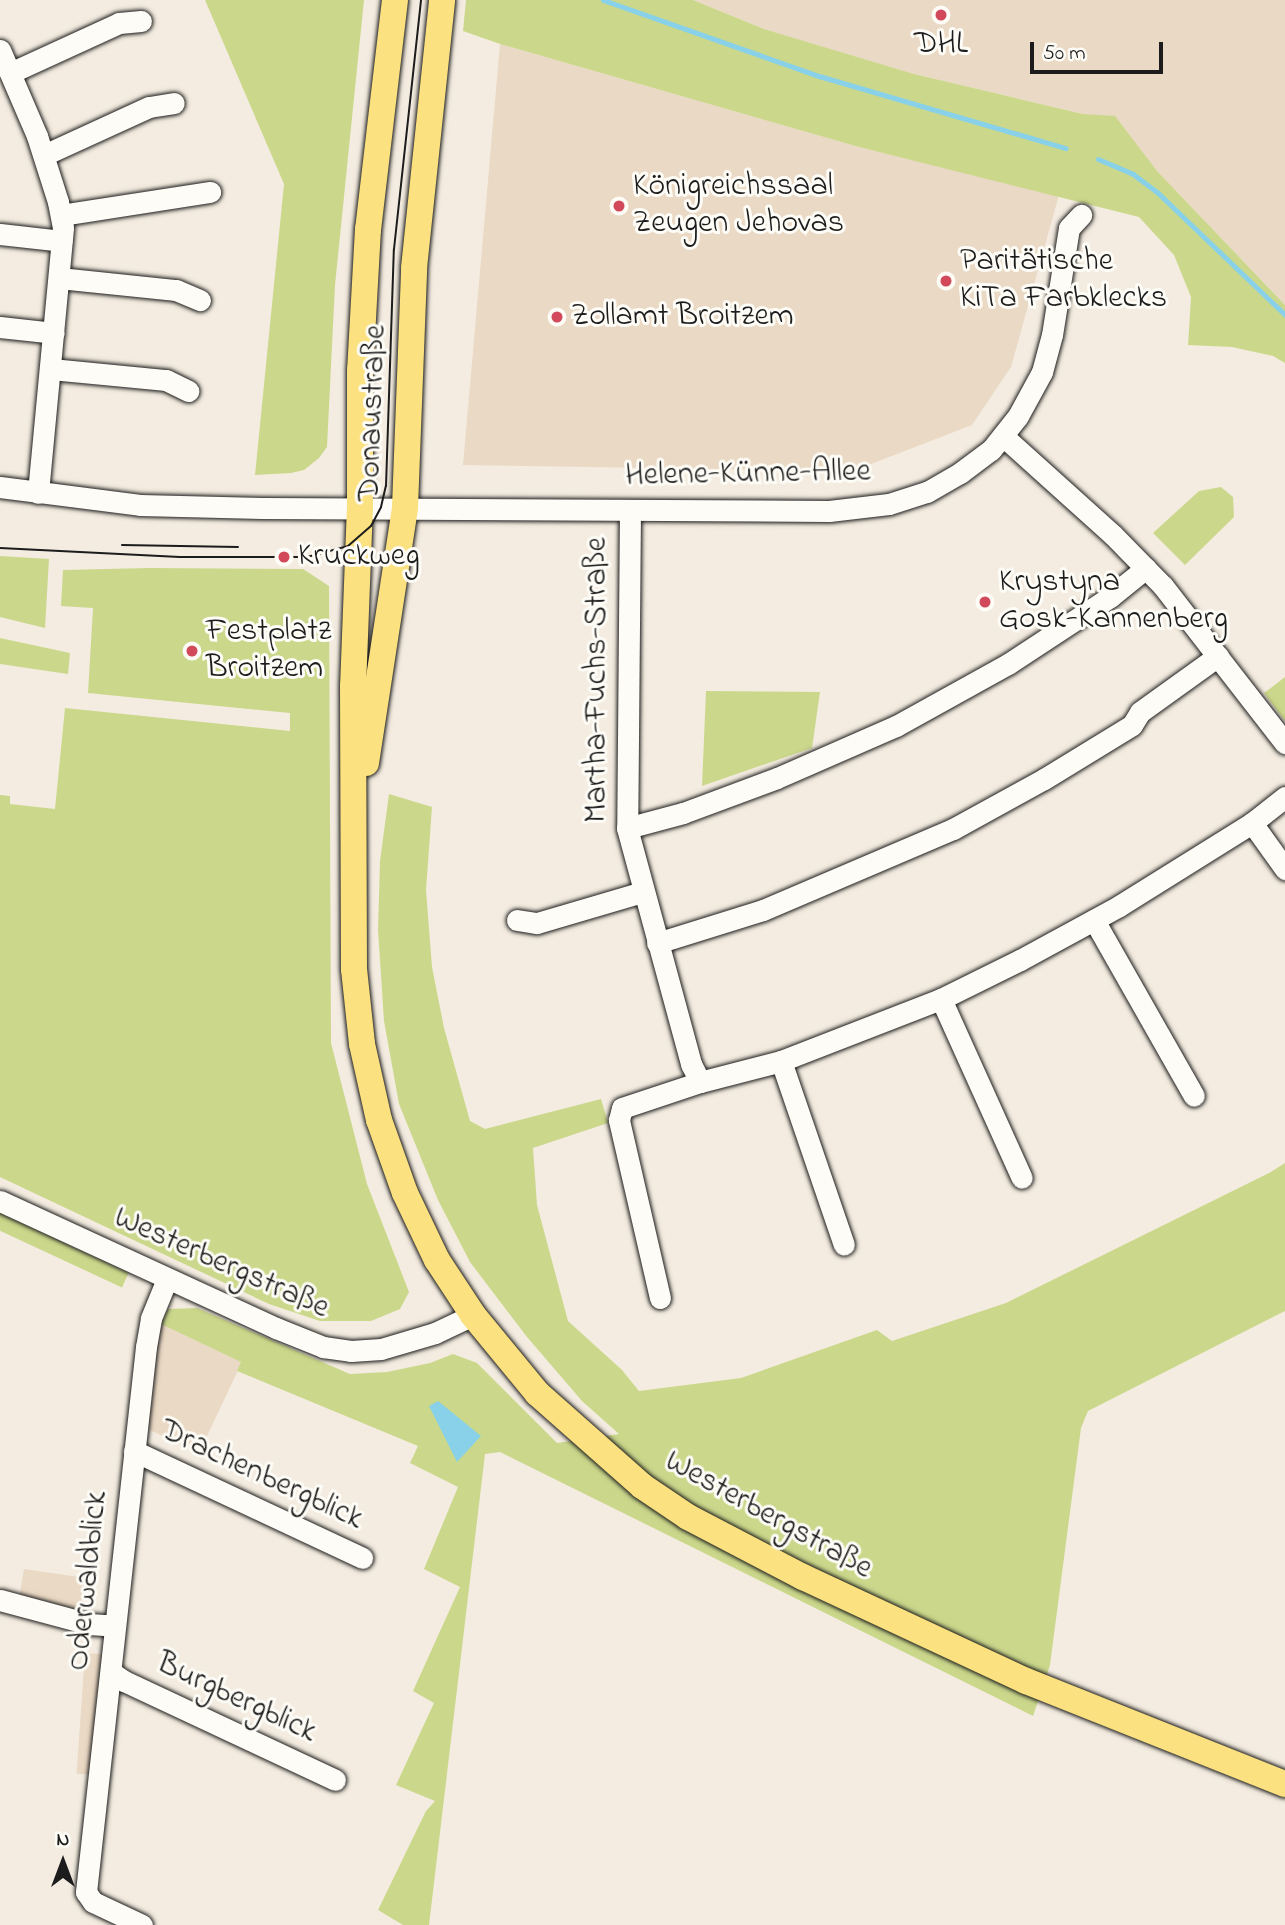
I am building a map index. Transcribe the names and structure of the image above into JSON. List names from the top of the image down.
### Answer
{
  "streets": {
    "main road": ["Donaustraße", "Westerbergstraße"],
    "street": [
      "Helene-Künne-Allee",
      "Martha-Fuchs-Straße",
      "Drachenbergblick",
      "Oderwaldblick",
      "Burgbergblick"
    ]
  },
  "crossings": [
    ["Donaustraße", "Helene-Künne-Allee"],
    ["Donaustraße", "Westerbergstraße"],
    ["Helene-Künne-Allee", "Martha-Fuchs-Straße"],
    ["Westerbergstraße", "Oderwaldblick"],
    ["Drachenbergblick", "Oderwaldblick"],
    ["Oderwaldblick", "Burgbergblick"]
  ],
  "places": [
    "DHL",
    "Königreichssaal Zeugen Jehovas",
    "Paritätische KiTa Farbklecks",
    "Zollamt Broitzem",
    "Kruckweg",
    "Krystyna Gosk-Kannenberg",
    "Festplatz Broitzem"
  ],
  "scale_bar": "50 m",
  "north": "top"
}
